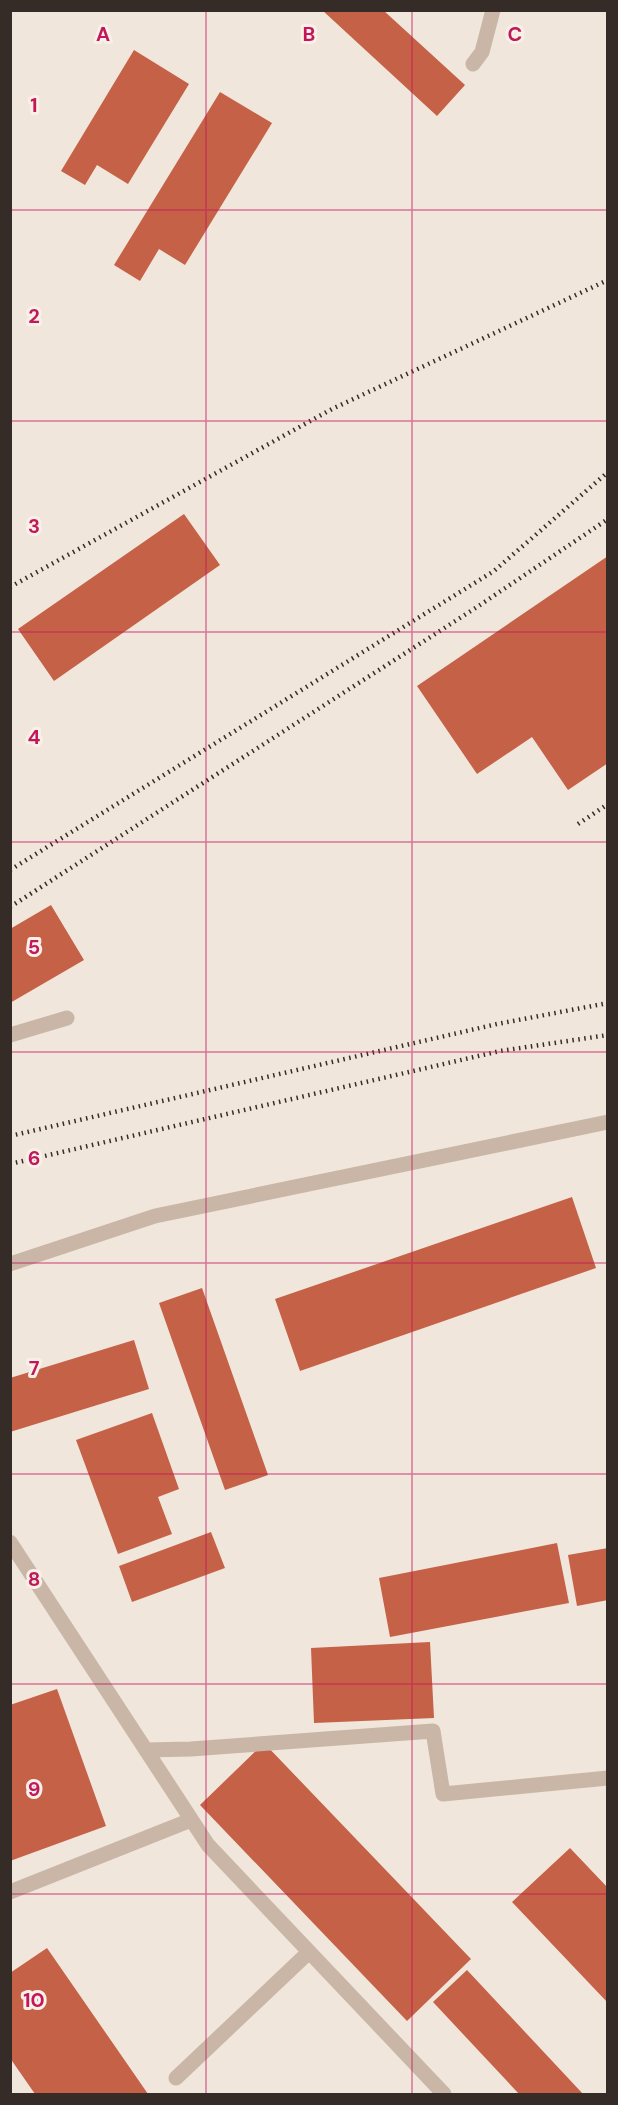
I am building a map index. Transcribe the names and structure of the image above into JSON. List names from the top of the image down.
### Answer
{
  "grid": {
    "columns": ["A", "B", "C"],
    "rows": [
      "1",
      "2",
      "3",
      "4",
      "5",
      "6",
      "7",
      "8",
      "9",
      "10"
    ]
  }
}
